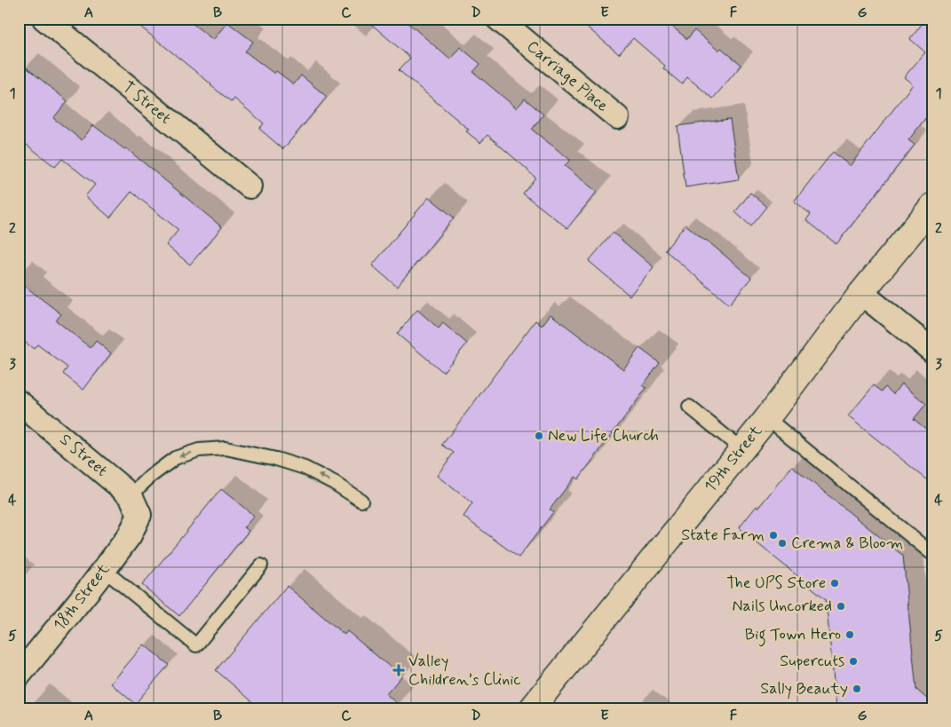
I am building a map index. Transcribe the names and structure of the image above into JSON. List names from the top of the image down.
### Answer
{
  "streets": {
    "street": [
      "Carriage Place",
      "T Street",
      "S Street",
      "19th Street",
      "18th Street"
    ]
  },
  "crossings": [
    ["S Street", "18th Street"]
  ],
  "places": {
    "other": [
      "New Life Church",
      "State Farm",
      "Crema & Bloom",
      "The UPS Store",
      "Nails Uncorked",
      "Big Town Hero",
      "Supercuts",
      "Sally Beauty"
    ],
    "health": ["Valley Children’s Clinic"]
  },
  "grid": {
    "columns": [
      "A",
      "B",
      "C",
      "D",
      "E",
      "F",
      "G"
    ],
    "rows": [
      "1",
      "2",
      "3",
      "4",
      "5"
    ]
  }
}
